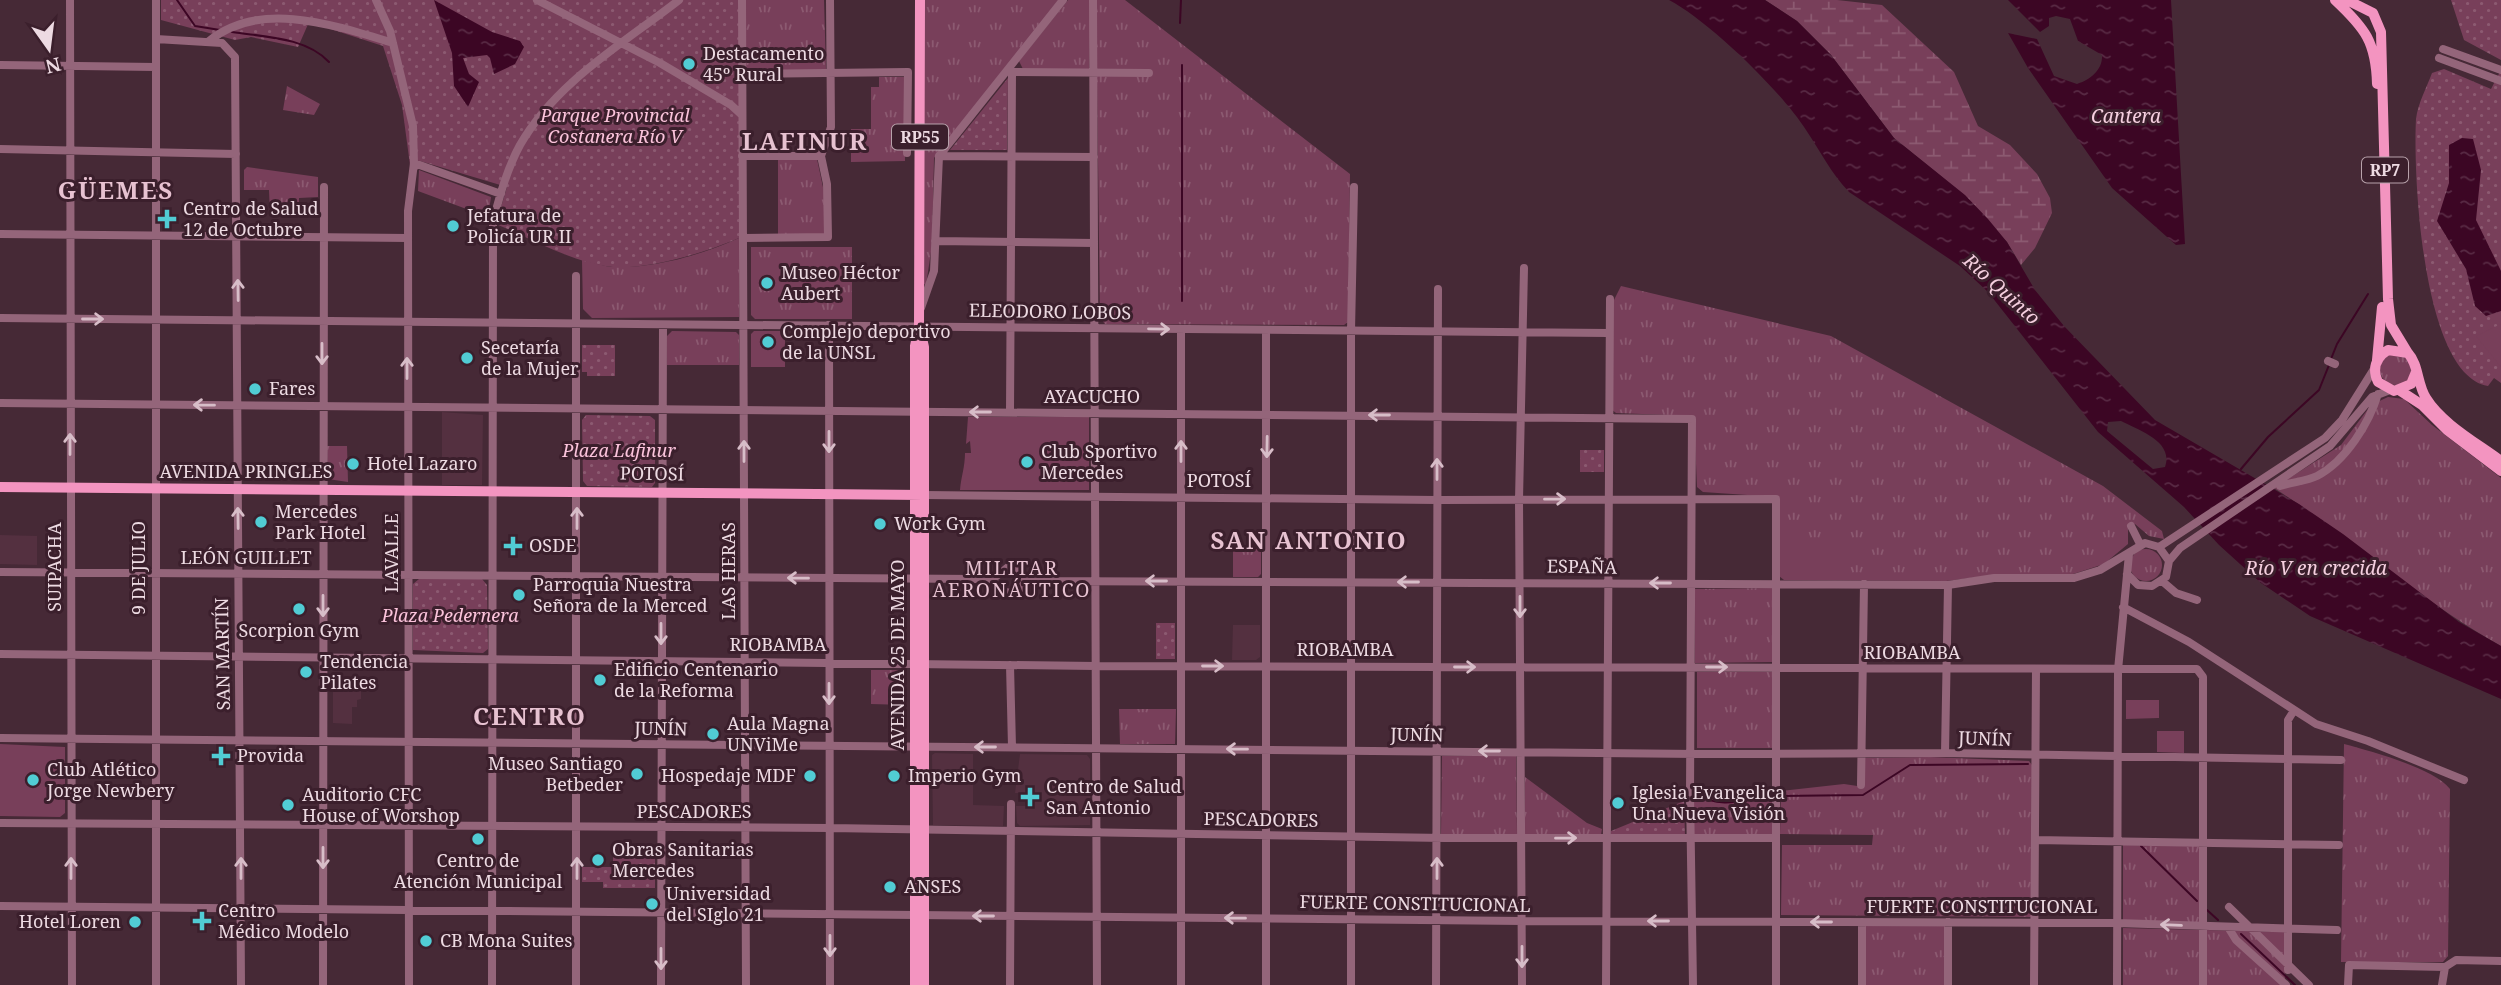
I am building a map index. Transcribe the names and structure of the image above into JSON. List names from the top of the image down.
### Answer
{
  "streets": {
    "main road": [
      "RP55",
      "RP7",
      "AVENIDA PRINGLES",
      "POTOSÍ",
      "AVENIDA 25 DE MAYO"
    ],
    "street": [
      "ELEODORO LOBOS",
      "AYACUCHO",
      "LAVALLE",
      "LEÓN GUILLET",
      "SUIPACHA",
      "ESPAÑA",
      "9 DE JULIO",
      "LAS HERAS",
      "RIOBAMBA",
      "SAN MARTÍN",
      "JUNÍN",
      "PESCADORES",
      "FUERTE CONSTITUCIONAL"
    ]
  },
  "crossings": [
    ["ELEODORO LOBOS", "LAVALLE"],
    ["ELEODORO LOBOS", "SUIPACHA"],
    ["ELEODORO LOBOS", "9 DE JULIO"],
    ["ELEODORO LOBOS", "LAS HERAS"],
    ["ELEODORO LOBOS", "SAN MARTÍN"],
    ["ELEODORO LOBOS", "AVENIDA 25 DE MAYO"],
    ["AYACUCHO", "POTOSÍ"],
    ["AYACUCHO", "LAVALLE"],
    ["AYACUCHO", "SUIPACHA"],
    ["AYACUCHO", "9 DE JULIO"],
    ["AYACUCHO", "LAS HERAS"],
    ["AYACUCHO", "SAN MARTÍN"],
    ["AYACUCHO", "AVENIDA 25 DE MAYO"],
    ["AVENIDA PRINGLES", "POTOSÍ"],
    ["AVENIDA PRINGLES", "LAVALLE"],
    ["AVENIDA PRINGLES", "SUIPACHA"],
    ["AVENIDA PRINGLES", "9 DE JULIO"],
    ["AVENIDA PRINGLES", "SAN MARTÍN"],
    ["POTOSÍ", "ESPAÑA"],
    ["POTOSÍ", "LAS HERAS"],
    ["POTOSÍ", "AVENIDA 25 DE MAYO"],
    ["LAVALLE", "LEÓN GUILLET"],
    ["LAVALLE", "RIOBAMBA"],
    ["LAVALLE", "JUNÍN"],
    ["LAVALLE", "PESCADORES"],
    ["LAVALLE", "FUERTE CONSTITUCIONAL"],
    ["LEÓN GUILLET", "SUIPACHA"],
    ["LEÓN GUILLET", "ESPAÑA"],
    ["LEÓN GUILLET", "9 DE JULIO"],
    ["LEÓN GUILLET", "SAN MARTÍN"],
    ["SUIPACHA", "RIOBAMBA"],
    ["SUIPACHA", "JUNÍN"],
    ["SUIPACHA", "PESCADORES"],
    ["SUIPACHA", "FUERTE CONSTITUCIONAL"],
    ["ESPAÑA", "LAS HERAS"],
    ["ESPAÑA", "AVENIDA 25 DE MAYO"],
    ["9 DE JULIO", "RIOBAMBA"],
    ["9 DE JULIO", "JUNÍN"],
    ["9 DE JULIO", "PESCADORES"],
    ["9 DE JULIO", "FUERTE CONSTITUCIONAL"],
    ["LAS HERAS", "RIOBAMBA"],
    ["LAS HERAS", "JUNÍN"],
    ["LAS HERAS", "PESCADORES"],
    ["LAS HERAS", "FUERTE CONSTITUCIONAL"],
    ["RIOBAMBA", "SAN MARTÍN"],
    ["RIOBAMBA", "AVENIDA 25 DE MAYO"],
    ["RIOBAMBA", "JUNÍN"],
    ["SAN MARTÍN", "JUNÍN"],
    ["SAN MARTÍN", "PESCADORES"],
    ["SAN MARTÍN", "FUERTE CONSTITUCIONAL"],
    ["AVENIDA 25 DE MAYO", "JUNÍN"],
    ["AVENIDA 25 DE MAYO", "PESCADORES"],
    ["AVENIDA 25 DE MAYO", "FUERTE CONSTITUCIONAL"]
  ],
  "districts": [
    "LAFINUR",
    "GÜEMES",
    "SAN ANTONIO",
    "MILITAR AERONÁUTICO",
    "CENTRO"
  ],
  "water": ["Cantera", "Río Quinto", "Río V en crecida"],
  "parks": ["Parque Provincial Costanera Río V", "Plaza Lafinur", "Plaza Pedernera"],
  "places": {
    "other": [
      "Destacamento 45º Rural",
      "Jefatura de Policía UR II",
      "Museo Héctor Aubert",
      "Complejo deportivo de la UNSL",
      "Secetaría de la Mujer",
      "Fares",
      "Club Sportivo Mercedes",
      "Hotel Lazaro",
      "Mercedes Park Hotel",
      "Work Gym",
      "Parroquia Nuestra Señora de la Merced",
      "Scorpion Gym",
      "Tendencia Pilates",
      "Edificio Centenario de la Reforma",
      "Aula Magna UNViMe",
      "Museo Santiago Betbeder",
      "Hospedaje MDF",
      "Imperio Gym",
      "Club Atlético Jorge Newbery",
      "Iglesia Evangelica Una Nueva Visión",
      "Auditorio CFC House of Worshop",
      "Centro de Atención Municipal",
      "Obras Sanitarias Mercedes",
      "ANSES",
      "Universidad del SIglo 21",
      "Hotel Loren",
      "CB Mona Suites"
    ],
    "health": [
      "Centro de Salud 12 de Octubre",
      "OSDE",
      "Provida",
      "Centro de Salud San Antonio",
      "Centro Médico Modelo"
    ]
  },
  "north": "bottom"
}
